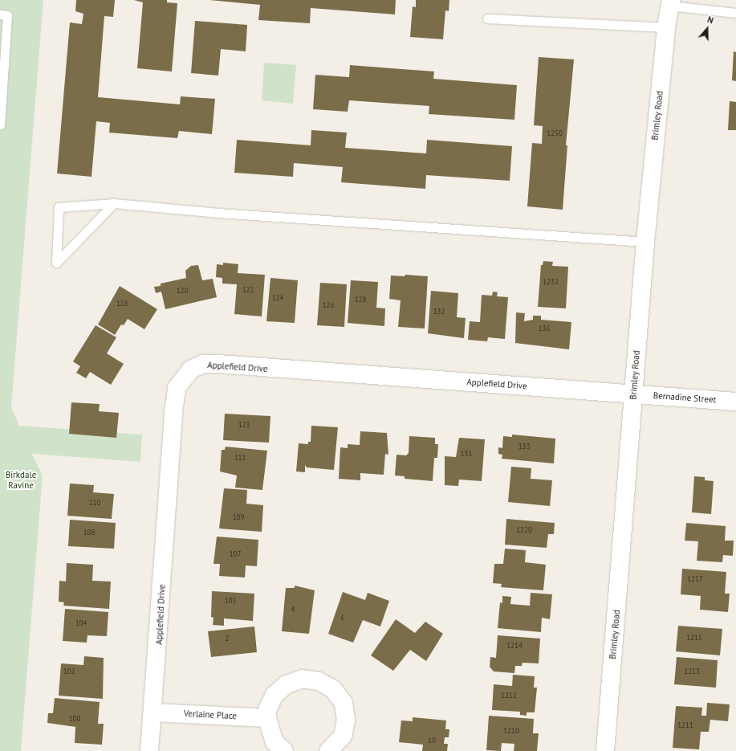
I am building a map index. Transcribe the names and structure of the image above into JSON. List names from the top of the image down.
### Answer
{
  "streets": {
    "street": [
      "Brimley Road",
      "Applefield Drive",
      "Bernadine Street",
      "Verlaine Place"
    ]
  },
  "crossings": [
    ["Brimley Road", "Applefield Drive"],
    ["Brimley Road", "Bernadine Street"],
    ["Applefield Drive", "Bernadine Street"],
    ["Applefield Drive", "Verlaine Place"]
  ],
  "parks": ["Birkdale Ravine"],
  "house_numbers": [
    "1250",
    "1232",
    "122",
    "120",
    "124",
    "128",
    "118",
    "126",
    "132",
    "136",
    "123",
    "133",
    "131",
    "111",
    "110",
    "109",
    "1220",
    "108",
    "107",
    "1217",
    "105",
    "4",
    "6",
    "104",
    "1215",
    "2",
    "1214",
    "102",
    "1213",
    "1212",
    "100",
    "1211",
    "1210",
    "10"
  ],
  "north": "top"
}
